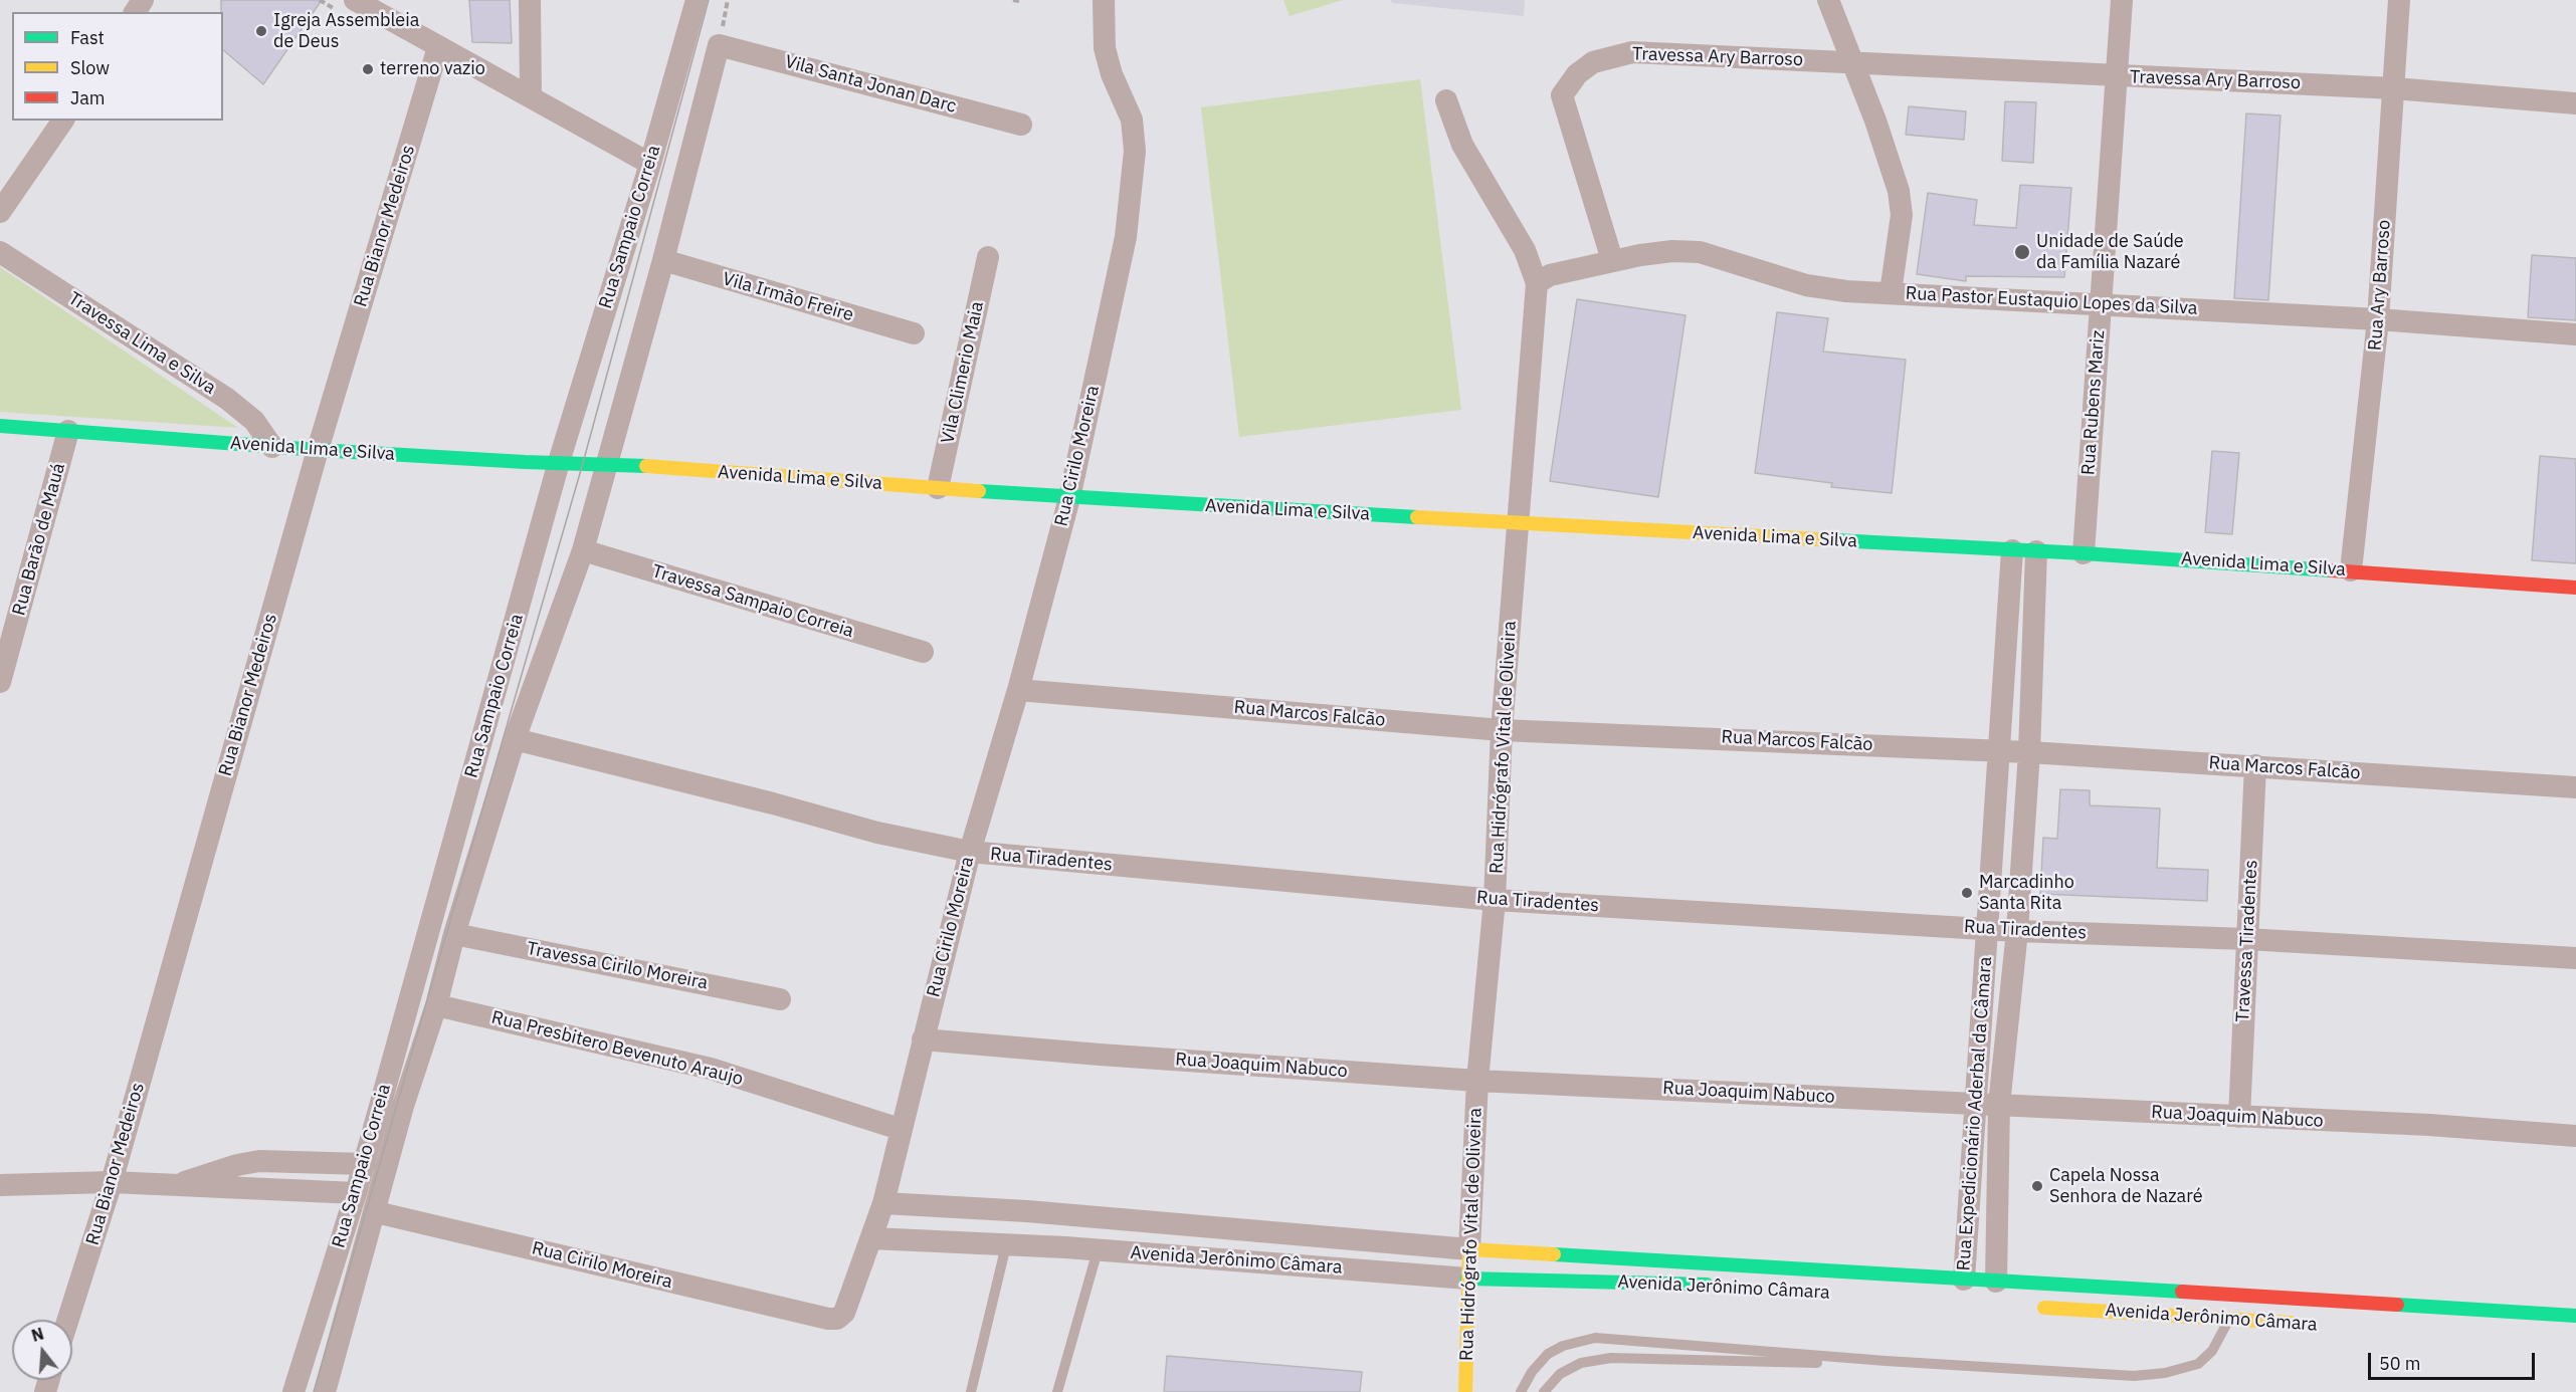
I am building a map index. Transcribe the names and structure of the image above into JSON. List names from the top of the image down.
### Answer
{
  "streets": {
    "main road": ["Avenida Lima e Silva", "Rua Hidrógrafo Vital de Oliveira", "Avenida Jerônimo Câmara"],
    "street": [
      "Travessa Ary Barroso",
      "Vila Santa Jonan Darc",
      "Rua Bianor Medeiros",
      "Rua Sampaio Correia",
      "Rua Ary Barroso",
      "Vila Irmão Freire",
      "Rua Pastor Eustaquio Lopes da Silva",
      "Travessa Lima e Silva",
      "Vila Climerio Maia",
      "Rua Rubens Mariz",
      "Rua Cirilo Moreira",
      "Rua Barão de Mauá",
      "Travessa Sampaio Correia",
      "Rua Marcos Falcão",
      "Rua Tiradentes",
      "Travessa Tiradentes",
      "Travessa Cirilo Moreira",
      "Rua Presbitero Bevenuto Araujo",
      "Rua Joaquim Nabuco",
      "Rua Expedicionário Aderbal da Câmara"
    ]
  },
  "crossings": [
    ["Travessa Ary Barroso", "Rua Ary Barroso"],
    ["Travessa Ary Barroso", "Rua Pastor Eustaquio Lopes da Silva"],
    ["Travessa Ary Barroso", "Rua Rubens Mariz"],
    ["Vila Santa Jonan Darc", "Rua Sampaio Correia"],
    ["Rua Bianor Medeiros", "Avenida Lima e Silva"],
    ["Rua Sampaio Correia", "Vila Irmão Freire"],
    ["Rua Sampaio Correia", "Avenida Lima e Silva"],
    ["Rua Sampaio Correia", "Rua Cirilo Moreira"],
    ["Rua Sampaio Correia", "Travessa Sampaio Correia"],
    ["Rua Sampaio Correia", "Rua Tiradentes"],
    ["Rua Sampaio Correia", "Travessa Cirilo Moreira"],
    ["Rua Sampaio Correia", "Rua Presbitero Bevenuto Araujo"],
    ["Rua Ary Barroso", "Rua Pastor Eustaquio Lopes da Silva"],
    ["Rua Ary Barroso", "Avenida Lima e Silva"],
    ["Rua Pastor Eustaquio Lopes da Silva", "Rua Rubens Mariz"],
    ["Rua Pastor Eustaquio Lopes da Silva", "Rua Hidrógrafo Vital de Oliveira"],
    ["Travessa Lima e Silva", "Avenida Lima e Silva"],
    ["Vila Climerio Maia", "Avenida Lima e Silva"],
    ["Rua Rubens Mariz", "Avenida Lima e Silva"],
    ["Avenida Lima e Silva", "Rua Cirilo Moreira"],
    ["Avenida Lima e Silva", "Rua Barão de Mauá"],
    ["Avenida Lima e Silva", "Rua Hidrógrafo Vital de Oliveira"],
    ["Avenida Lima e Silva", "Rua Expedicionário Aderbal da Câmara"],
    ["Rua Cirilo Moreira", "Rua Marcos Falcão"],
    ["Rua Cirilo Moreira", "Rua Tiradentes"],
    ["Rua Cirilo Moreira", "Rua Presbitero Bevenuto Araujo"],
    ["Rua Cirilo Moreira", "Rua Joaquim Nabuco"],
    ["Rua Cirilo Moreira", "Avenida Jerônimo Câmara"],
    ["Rua Marcos Falcão", "Rua Hidrógrafo Vital de Oliveira"],
    ["Rua Marcos Falcão", "Travessa Tiradentes"],
    ["Rua Marcos Falcão", "Rua Expedicionário Aderbal da Câmara"],
    ["Rua Hidrógrafo Vital de Oliveira", "Rua Tiradentes"],
    ["Rua Hidrógrafo Vital de Oliveira", "Rua Joaquim Nabuco"],
    ["Rua Hidrógrafo Vital de Oliveira", "Avenida Jerônimo Câmara"],
    ["Rua Tiradentes", "Travessa Tiradentes"],
    ["Rua Tiradentes", "Rua Expedicionário Aderbal da Câmara"],
    ["Travessa Tiradentes", "Rua Joaquim Nabuco"],
    ["Rua Joaquim Nabuco", "Rua Expedicionário Aderbal da Câmara"],
    ["Rua Expedicionário Aderbal da Câmara", "Avenida Jerônimo Câmara"]
  ],
  "places": [
    "Igreja Assembleia de Deus",
    "terreno vazio",
    "Unidade de Saúde da Família Nazaré",
    "Marcadinho Santa Rita",
    "Capela Nossa Senhora de Nazaré"
  ],
  "legend": ["Fast", "Slow", "Jam"],
  "scale_bar": "50 m",
  "north": "top"
}
